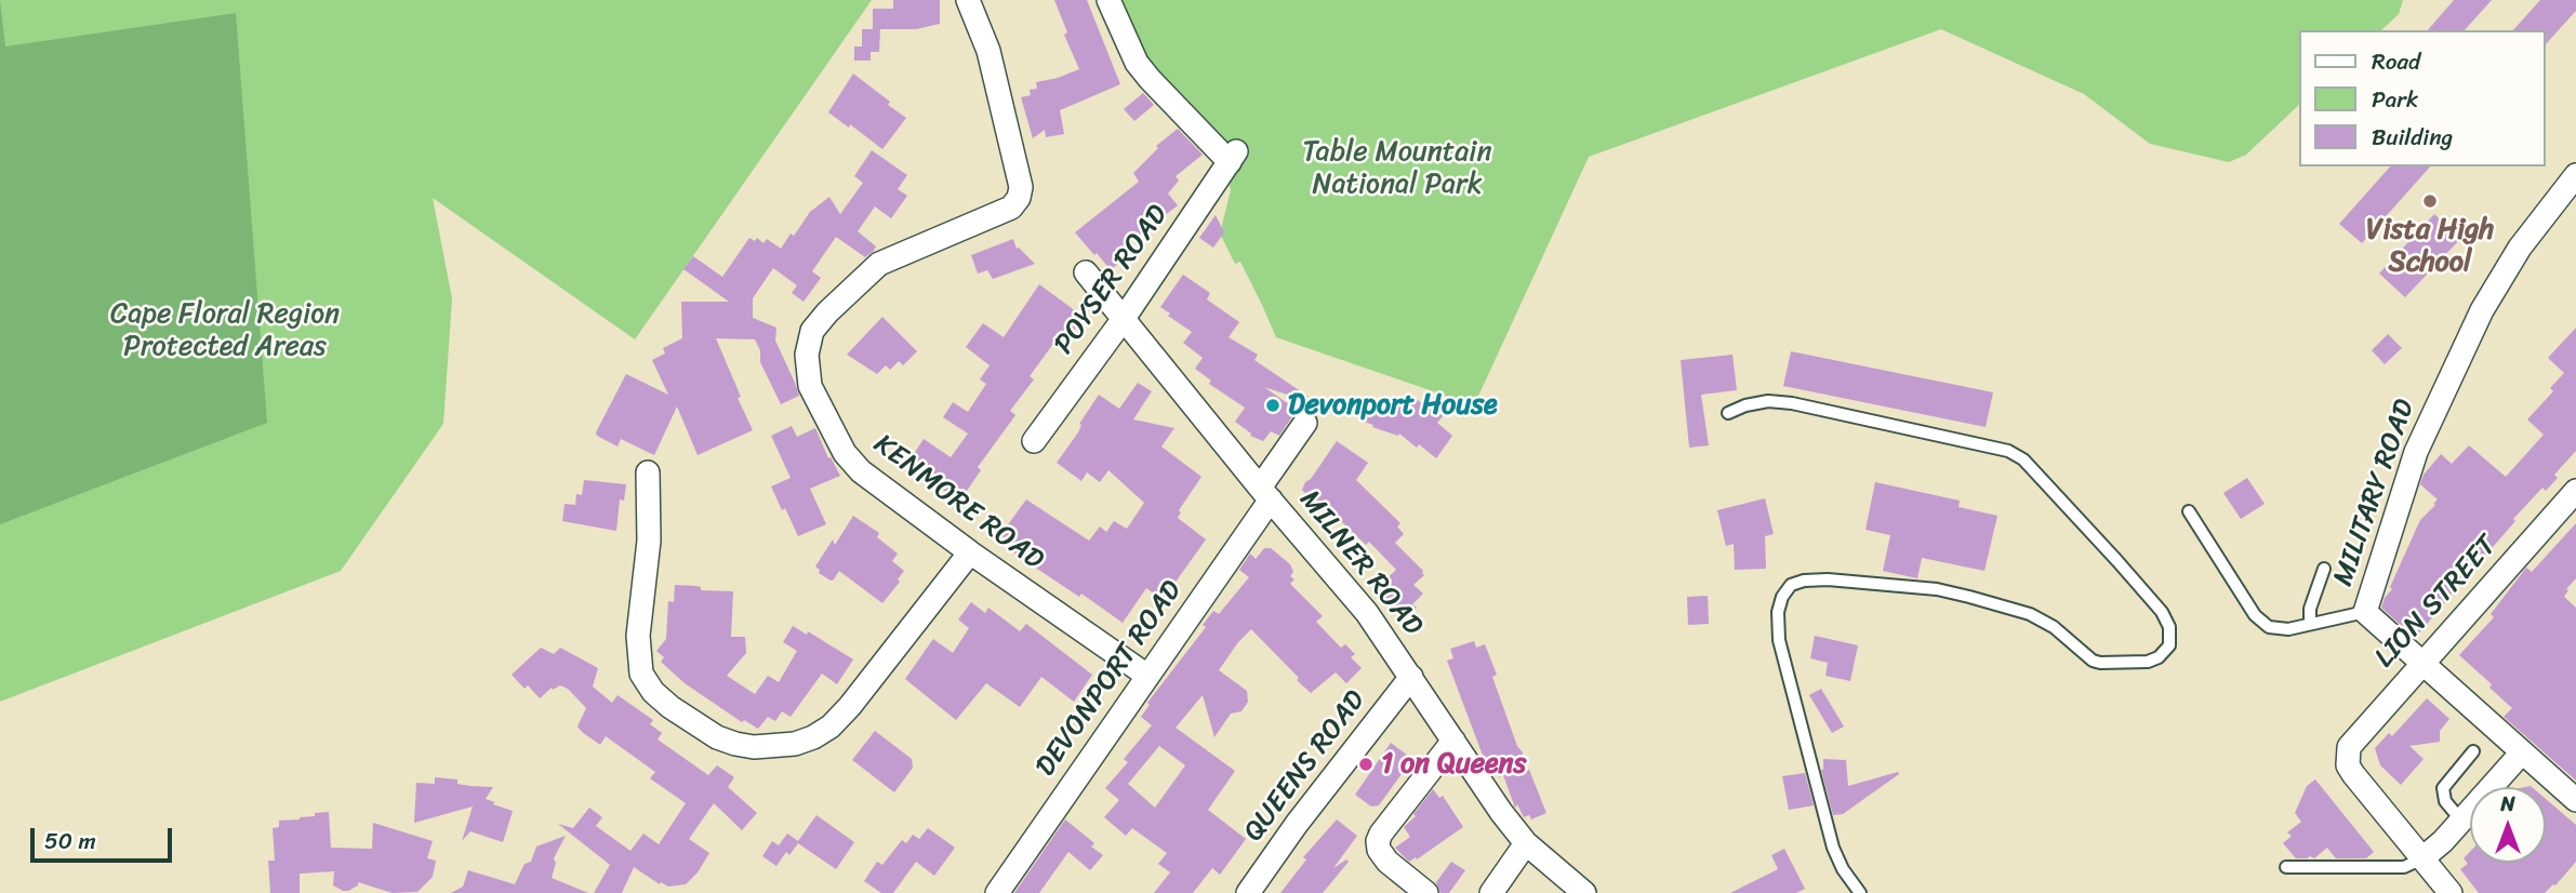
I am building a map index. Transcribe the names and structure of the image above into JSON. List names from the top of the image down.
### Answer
{
  "streets": {
    "street": [
      "POYSER ROAD",
      "MILITARY ROAD",
      "KENMORE ROAD",
      "MILNER ROAD",
      "LION STREET",
      "DEVONPORT ROAD",
      "QUEENS ROAD"
    ]
  },
  "crossings": [
    ["POYSER ROAD", "MILNER ROAD"],
    ["MILITARY ROAD", "LION STREET"],
    ["KENMORE ROAD", "DEVONPORT ROAD"],
    ["MILNER ROAD", "DEVONPORT ROAD"],
    ["MILNER ROAD", "QUEENS ROAD"]
  ],
  "parks": ["Table Mountain National Park", "Cape Floral Region Protected Areas"],
  "places": ["Vista High School", "Devonport House", "1 on Queens"],
  "legend": ["Road", "Park", "Building"],
  "scale_bar": "50 m",
  "north": "top"
}
